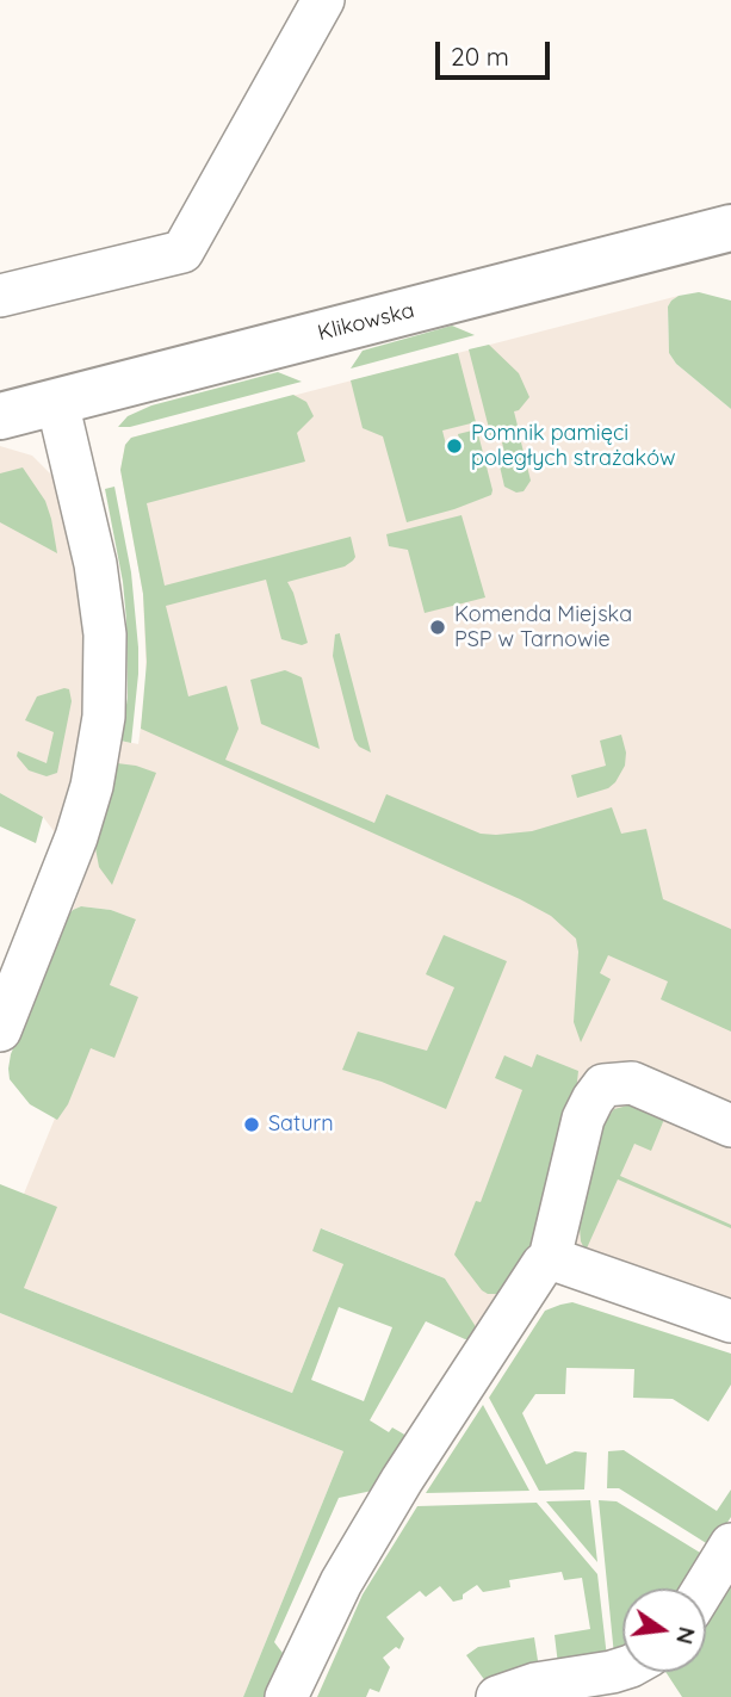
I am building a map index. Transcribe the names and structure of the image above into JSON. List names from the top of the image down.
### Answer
{
  "streets": {
    "street": ["Klikowska"]
  },
  "places": ["Pomnik pamięci poległych strażaków", "Komenda Miejska PSP w Tarnowie", "Saturn"],
  "scale_bar": "20 m",
  "north": "right"
}
